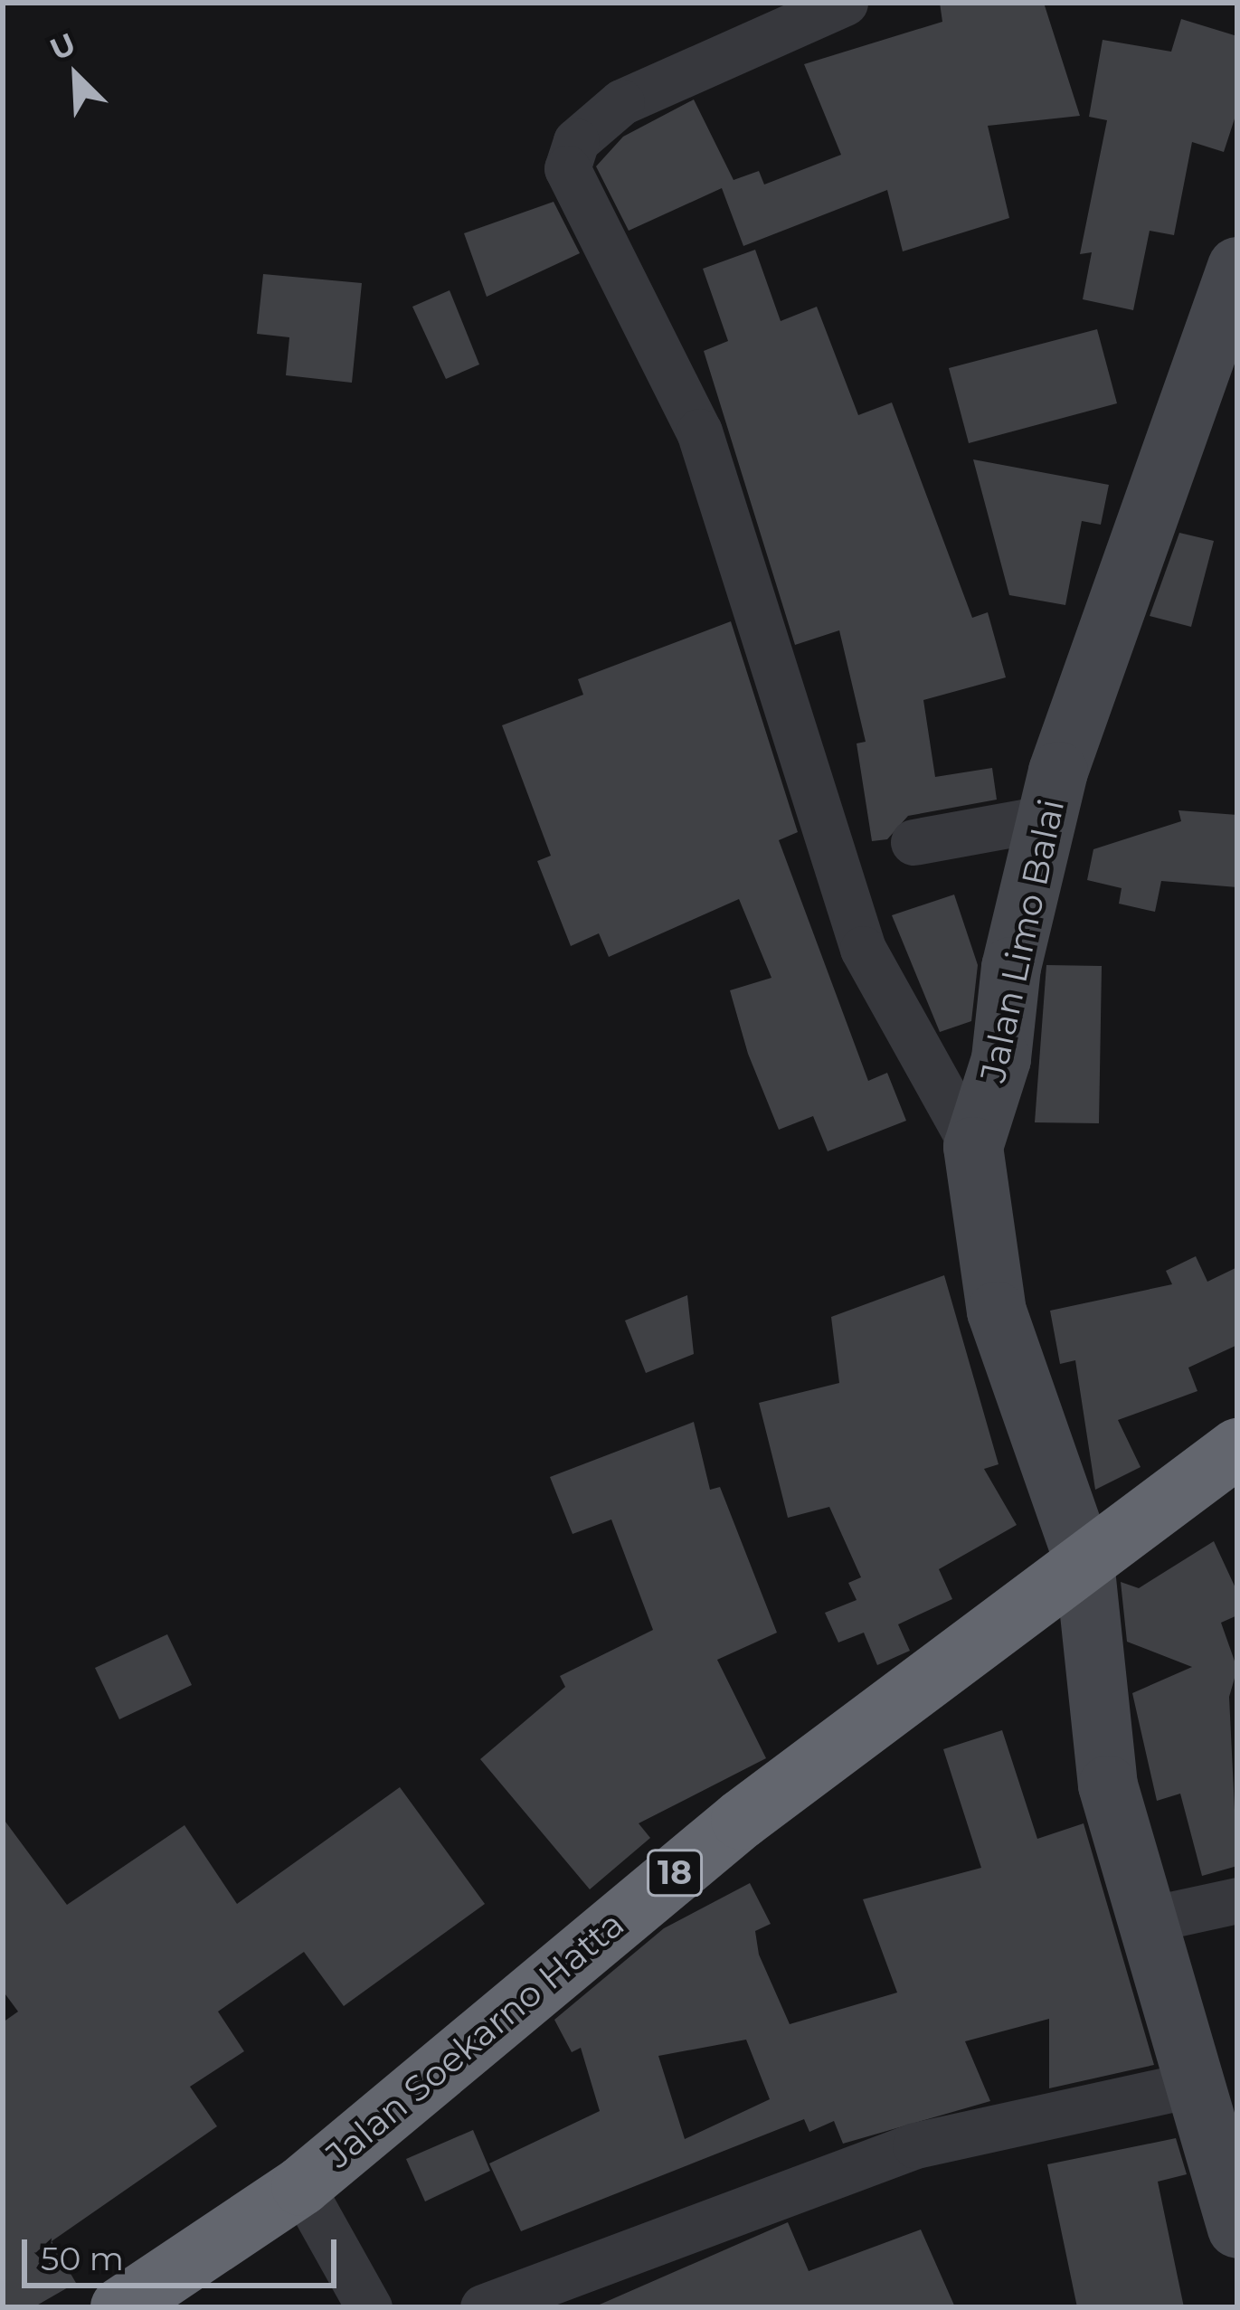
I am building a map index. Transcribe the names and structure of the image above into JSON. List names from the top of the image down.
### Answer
{
  "streets": {
    "highway": ["18", "Jalan Soekarno Hatta"],
    "street": ["Jalan Limo Balai"]
  },
  "crossings": [
    ["Jalan Limo Balai", "Jalan Soekarno Hatta"]
  ],
  "scale_bar": "50 m",
  "north": "top left"
}
